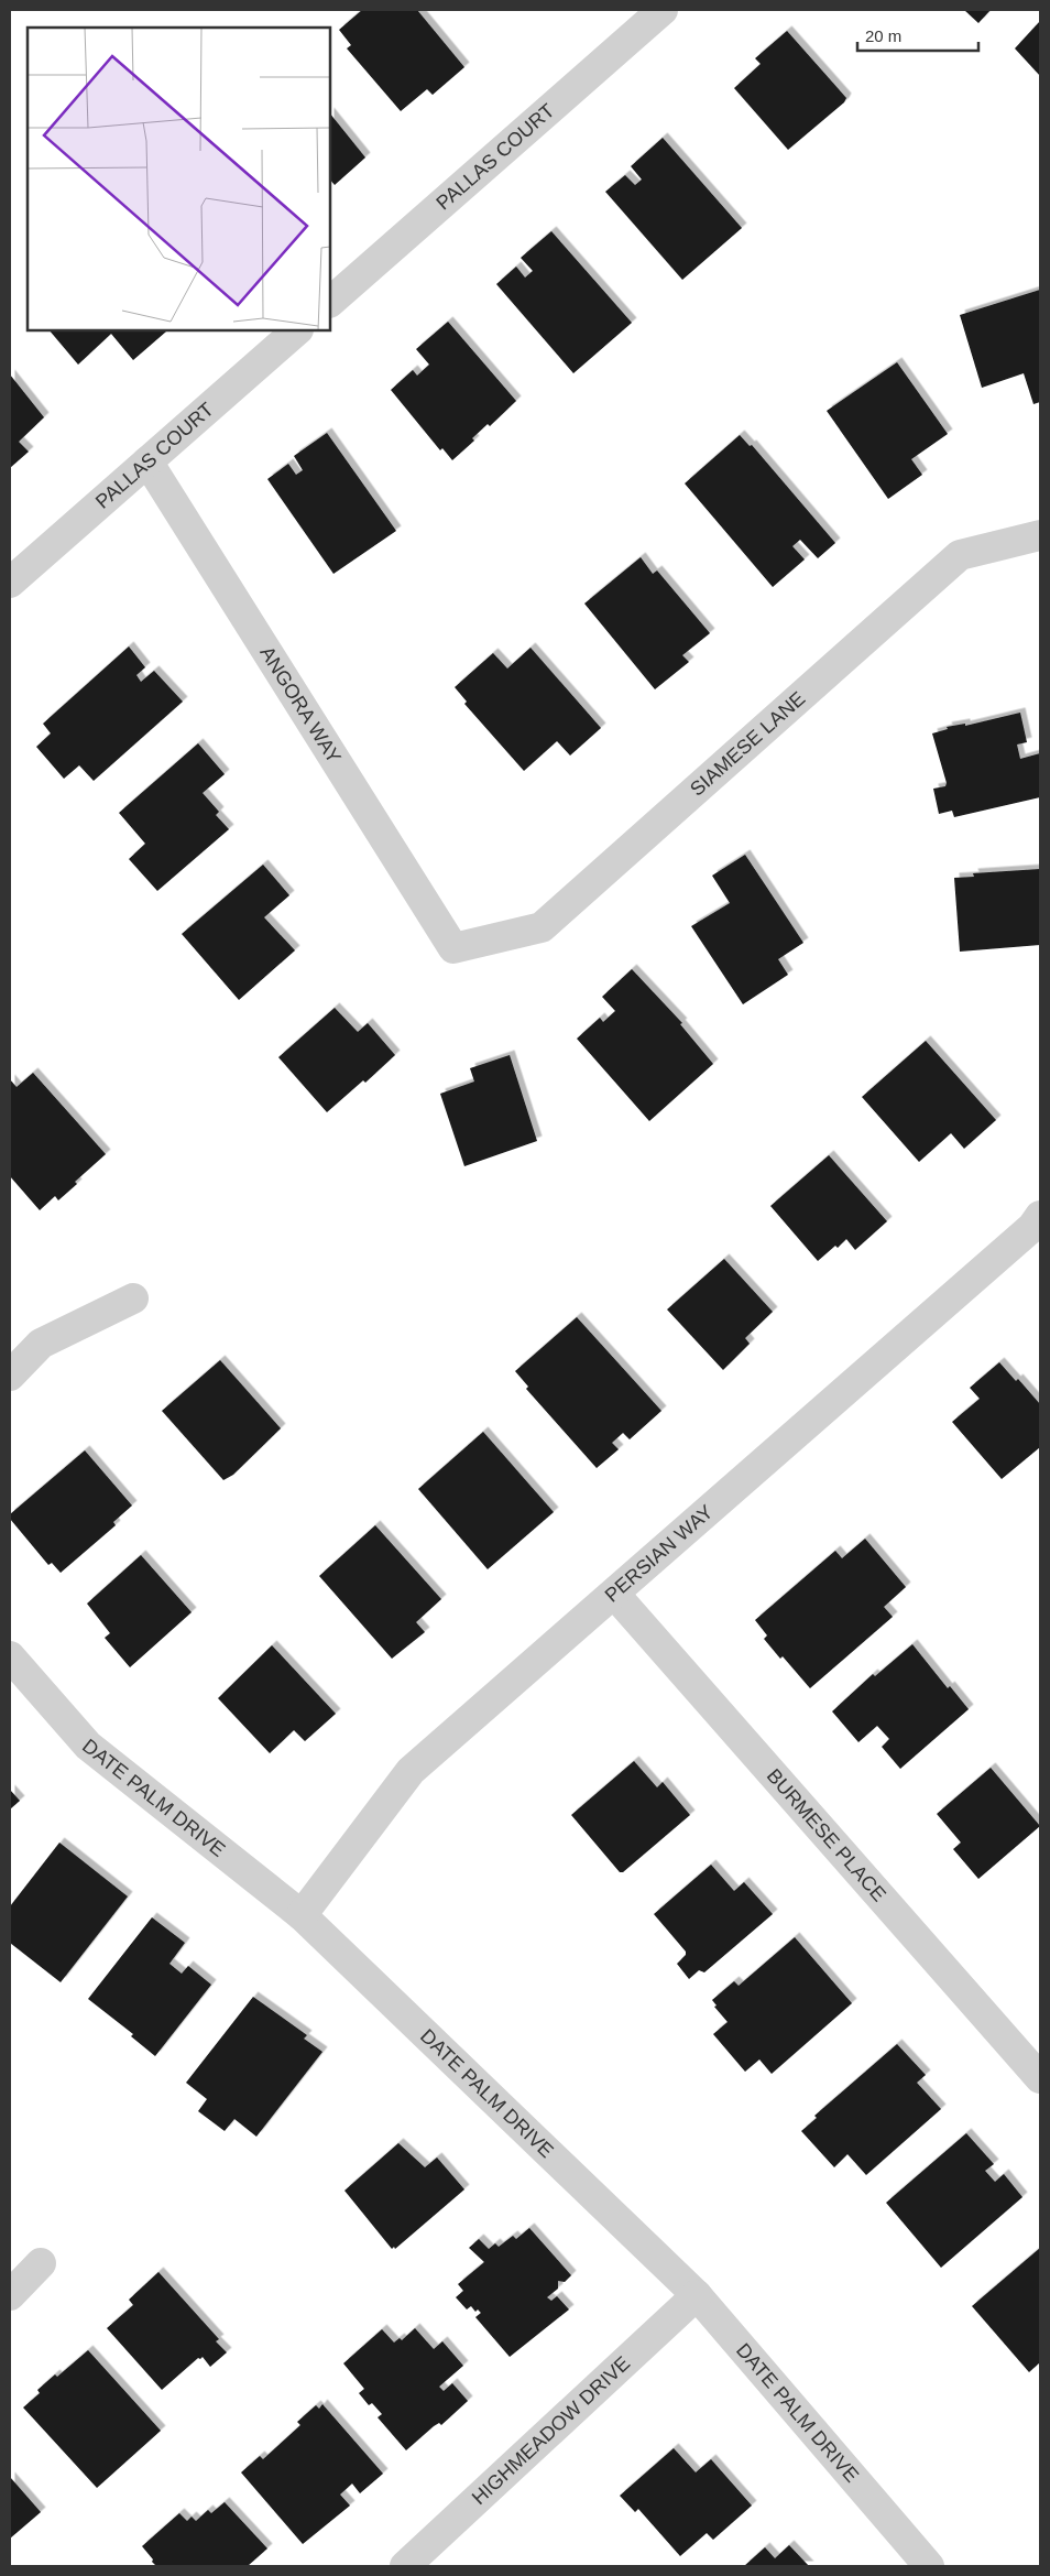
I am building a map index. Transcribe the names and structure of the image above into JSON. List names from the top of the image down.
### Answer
{
  "streets": {
    "street": [
      "PALLAS COURT",
      "ANGORA WAY",
      "SIAMESE LANE",
      "PERSIAN WAY",
      "DATE PALM DRIVE",
      "BURMESE PLACE",
      "HIGHMEADOW DRIVE"
    ]
  },
  "crossings": [
    ["PALLAS COURT", "ANGORA WAY"],
    ["ANGORA WAY", "SIAMESE LANE"],
    ["PERSIAN WAY", "DATE PALM DRIVE"],
    ["PERSIAN WAY", "BURMESE PLACE"],
    ["DATE PALM DRIVE", "HIGHMEADOW DRIVE"]
  ],
  "scale_bar": "20 m"
}
